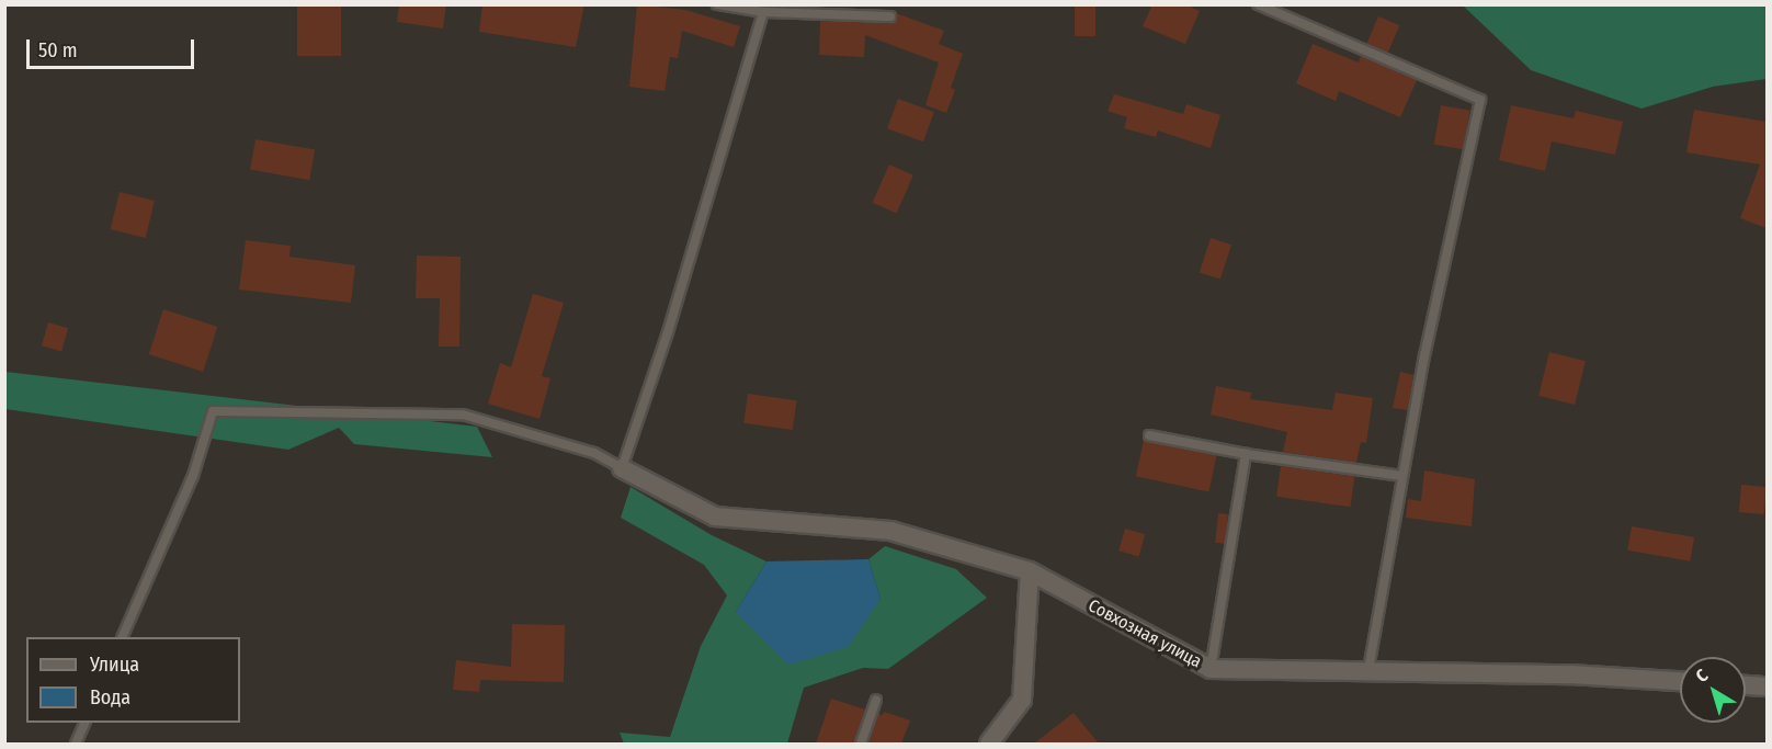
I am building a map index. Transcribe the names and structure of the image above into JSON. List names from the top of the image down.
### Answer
{
  "streets": {
    "street": ["Совхозная улица"]
  },
  "legend": ["Улица", "Вода"],
  "scale_bar": "50 m",
  "north": "top left"
}
